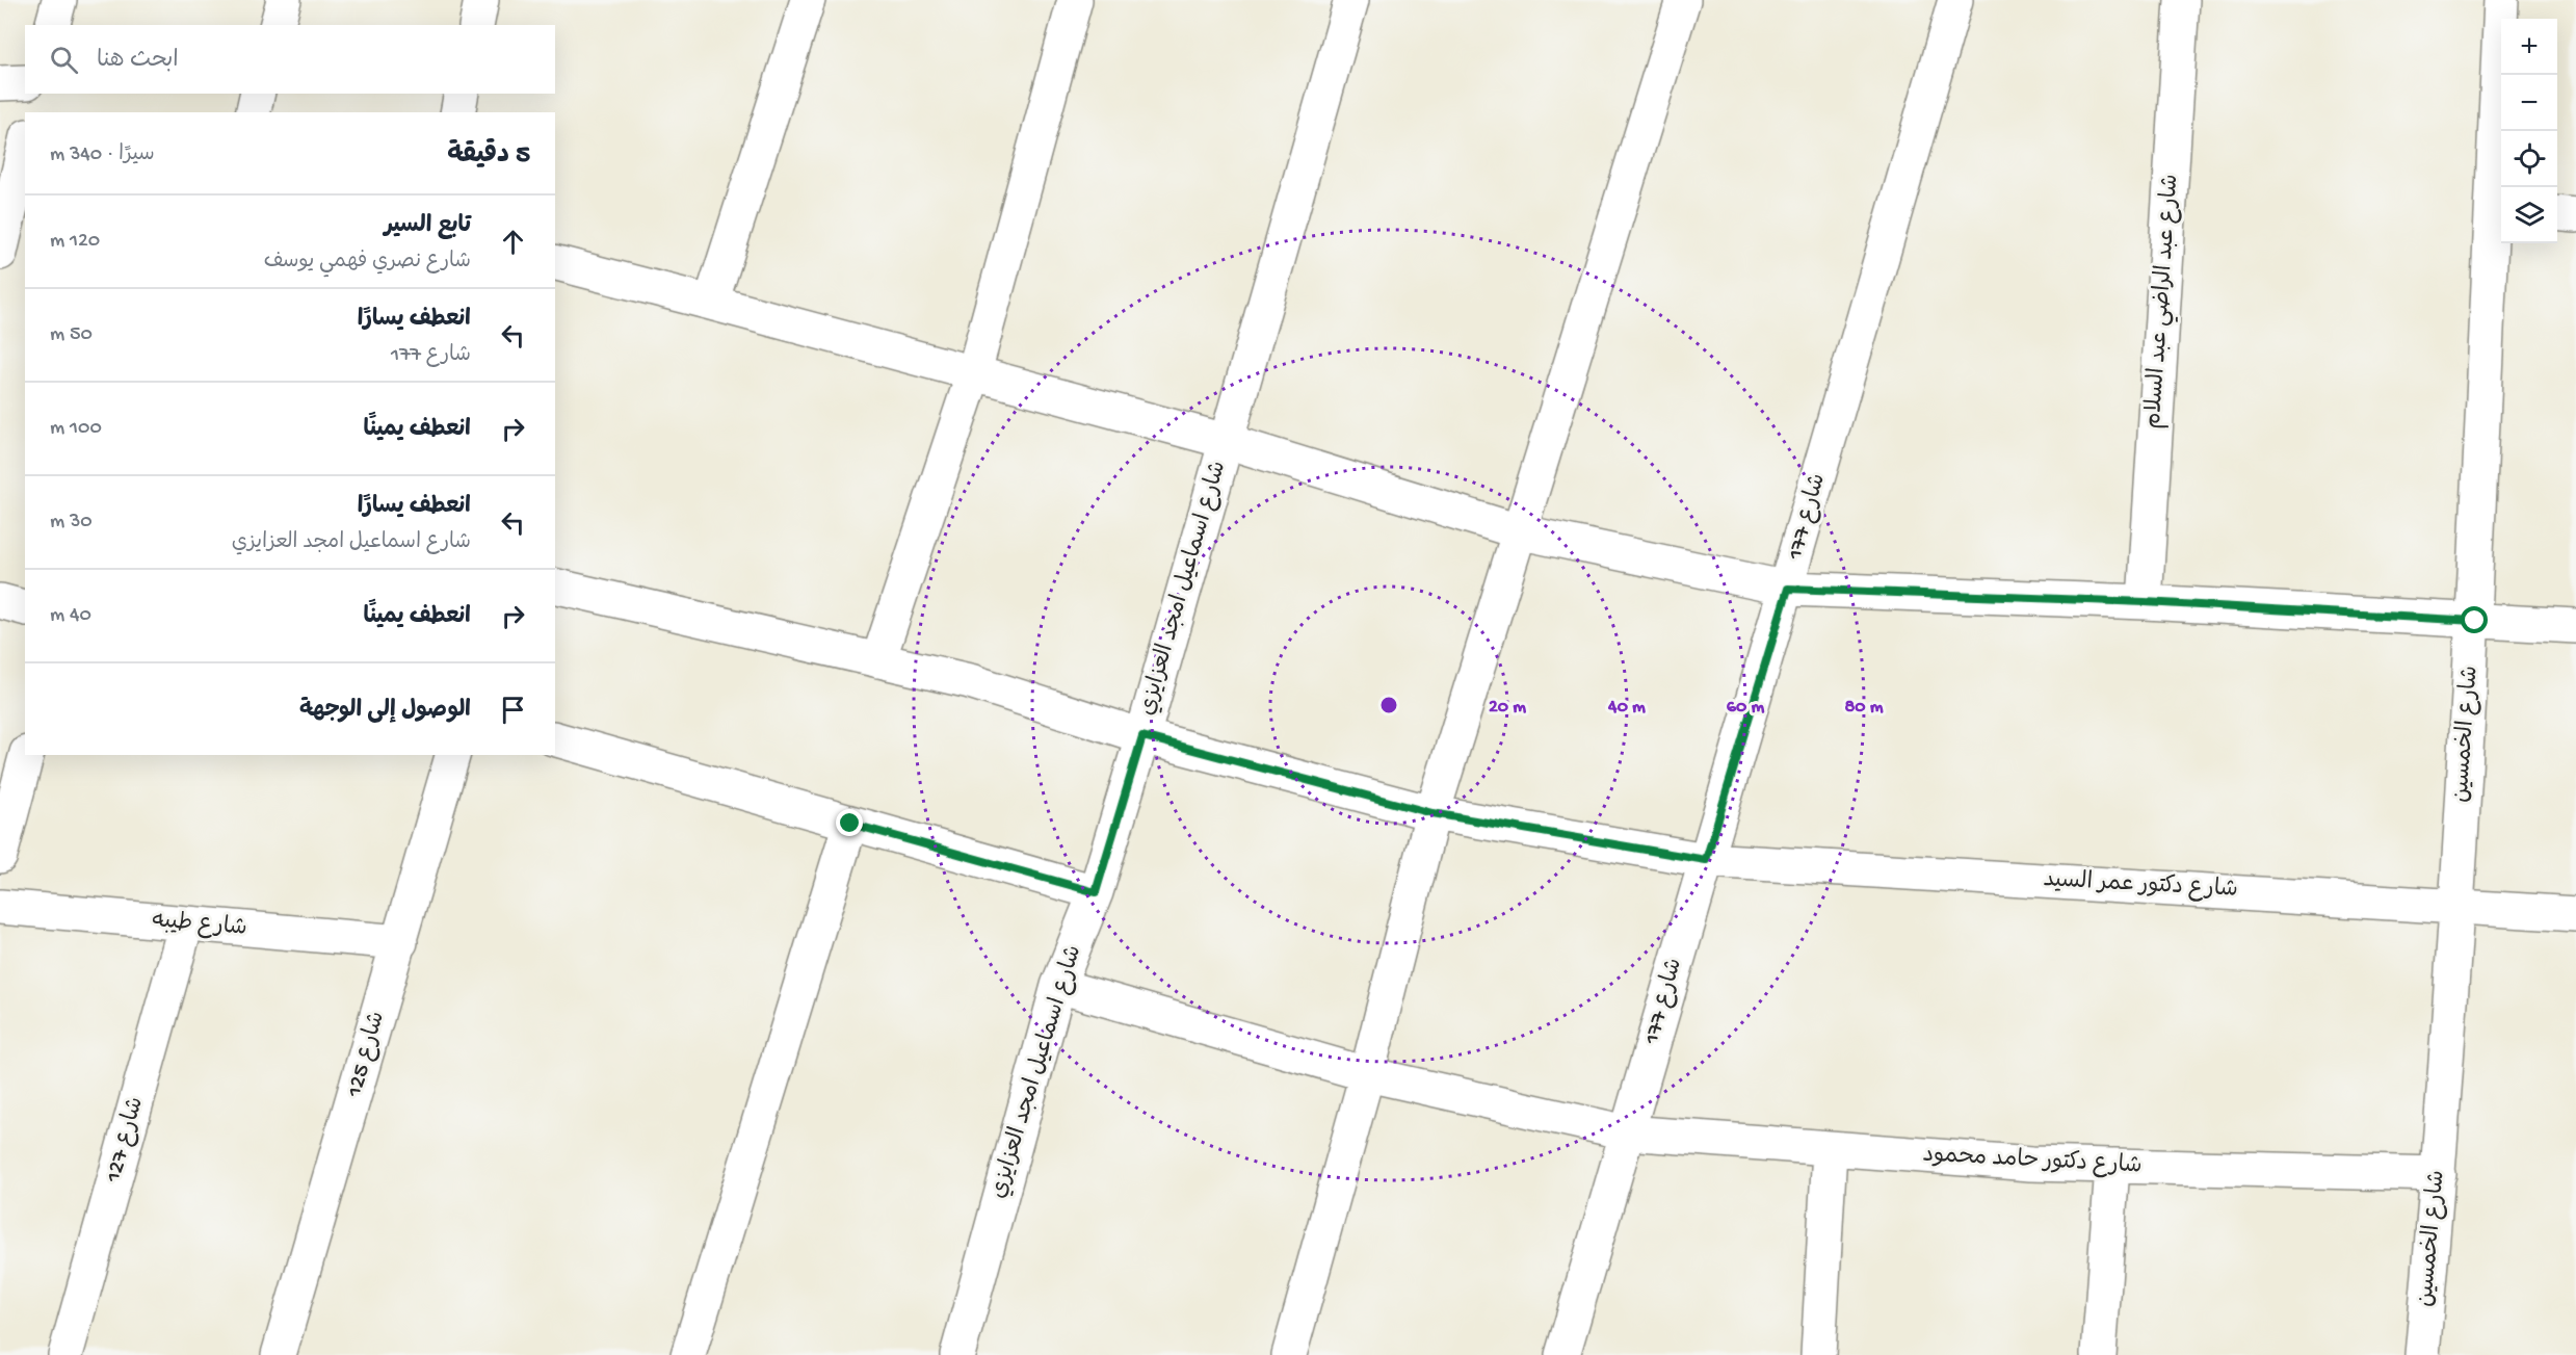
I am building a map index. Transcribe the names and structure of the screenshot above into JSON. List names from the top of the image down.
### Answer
{
  "streets": {
    "street": [
      "شارع عبد الراضي عبد السلام",
      "شارع 177",
      "شارع اسماعيل امجد العزايزي",
      "شارع الخمسين",
      "شارع دكتور عمر السيد",
      "شارع طيبه",
      "شارع 125",
      "شارع 127",
      "شارع دكتور حامد محمود"
    ]
  },
  "crossings": [
    ["شارع 177", "شارع دكتور عمر السيد"],
    ["شارع 177", "شارع دكتور حامد محمود"],
    ["شارع اسماعيل امجد العزايزي", "شارع دكتور عمر السيد"],
    ["شارع اسماعيل امجد العزايزي", "شارع دكتور حامد محمود"],
    ["شارع الخمسين", "شارع دكتور عمر السيد"],
    ["شارع الخمسين", "شارع دكتور حامد محمود"],
    ["شارع طيبه", "شارع 125"],
    ["شارع طيبه", "شارع 127"]
  ],
  "page": {
    "map_buttons": ["+", "−"],
    "search": "ابحث هنا",
    "heading": ["5 دقيقة", "سيرًا · 340 m"],
    "list": [
      ["تابع السير", "شارع نصري فهمي يوسف", "120 m"],
      ["انعطف يسارًا", "شارع 177", "50 m"],
      ["انعطف يمينًا", "100 m"],
      ["انعطف يسارًا", "شارع اسماعيل امجد العزايزي", "30 m"],
      ["انعطف يمينًا", "40 m"],
      "الوصول إلى الوجهة"
    ]
  },
  "rings": [
    "20 m",
    "40 m",
    "60 m",
    "80 m"
  ]
}
